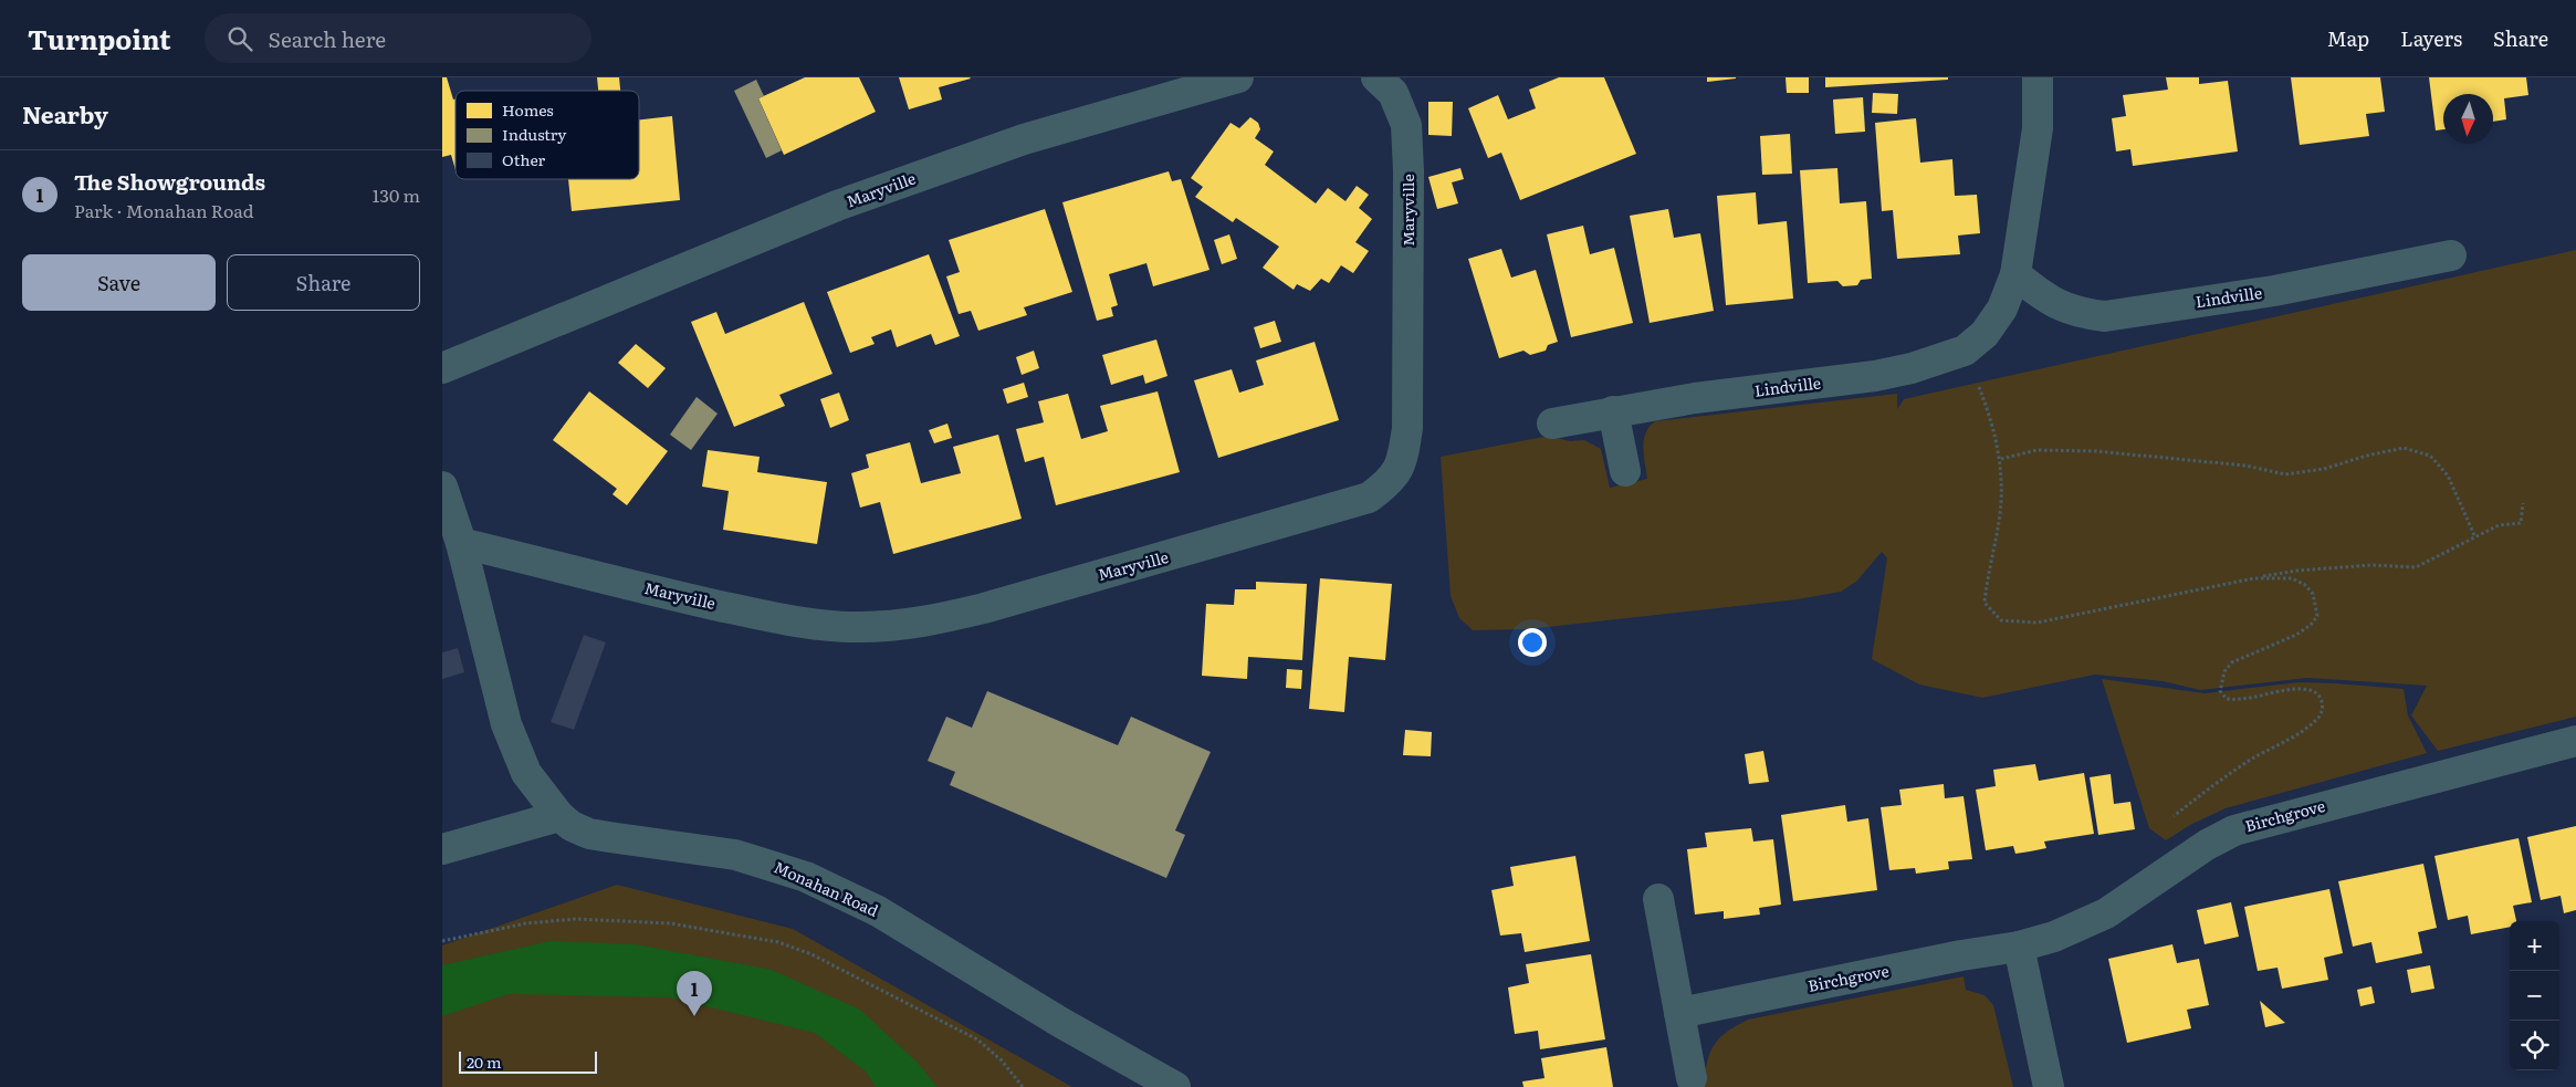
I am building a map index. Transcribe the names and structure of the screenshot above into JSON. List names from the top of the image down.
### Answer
{
  "streets": {
    "street": [
      "Maryville",
      "Lindville",
      "Birchgrove",
      "Monahan Road"
    ]
  },
  "legend": ["Homes", "Industry", "Other"],
  "scale_bar": "20 m",
  "north": "bottom",
  "page": {
    "header": "Turnpoint",
    "search": "Search here",
    "nav": ["Map", "Layers", "Share"],
    "heading": "Nearby",
    "list": [
      {
        "mark": "1",
        "name": "The Showgrounds",
        "note": "Park · Monahan Road",
        "value": "130 m"
      }
    ],
    "buttons": ["Save", "Share"],
    "map_buttons": ["+", "−"],
    "pins": "1",
    "scale": "20 m"
  }
}
